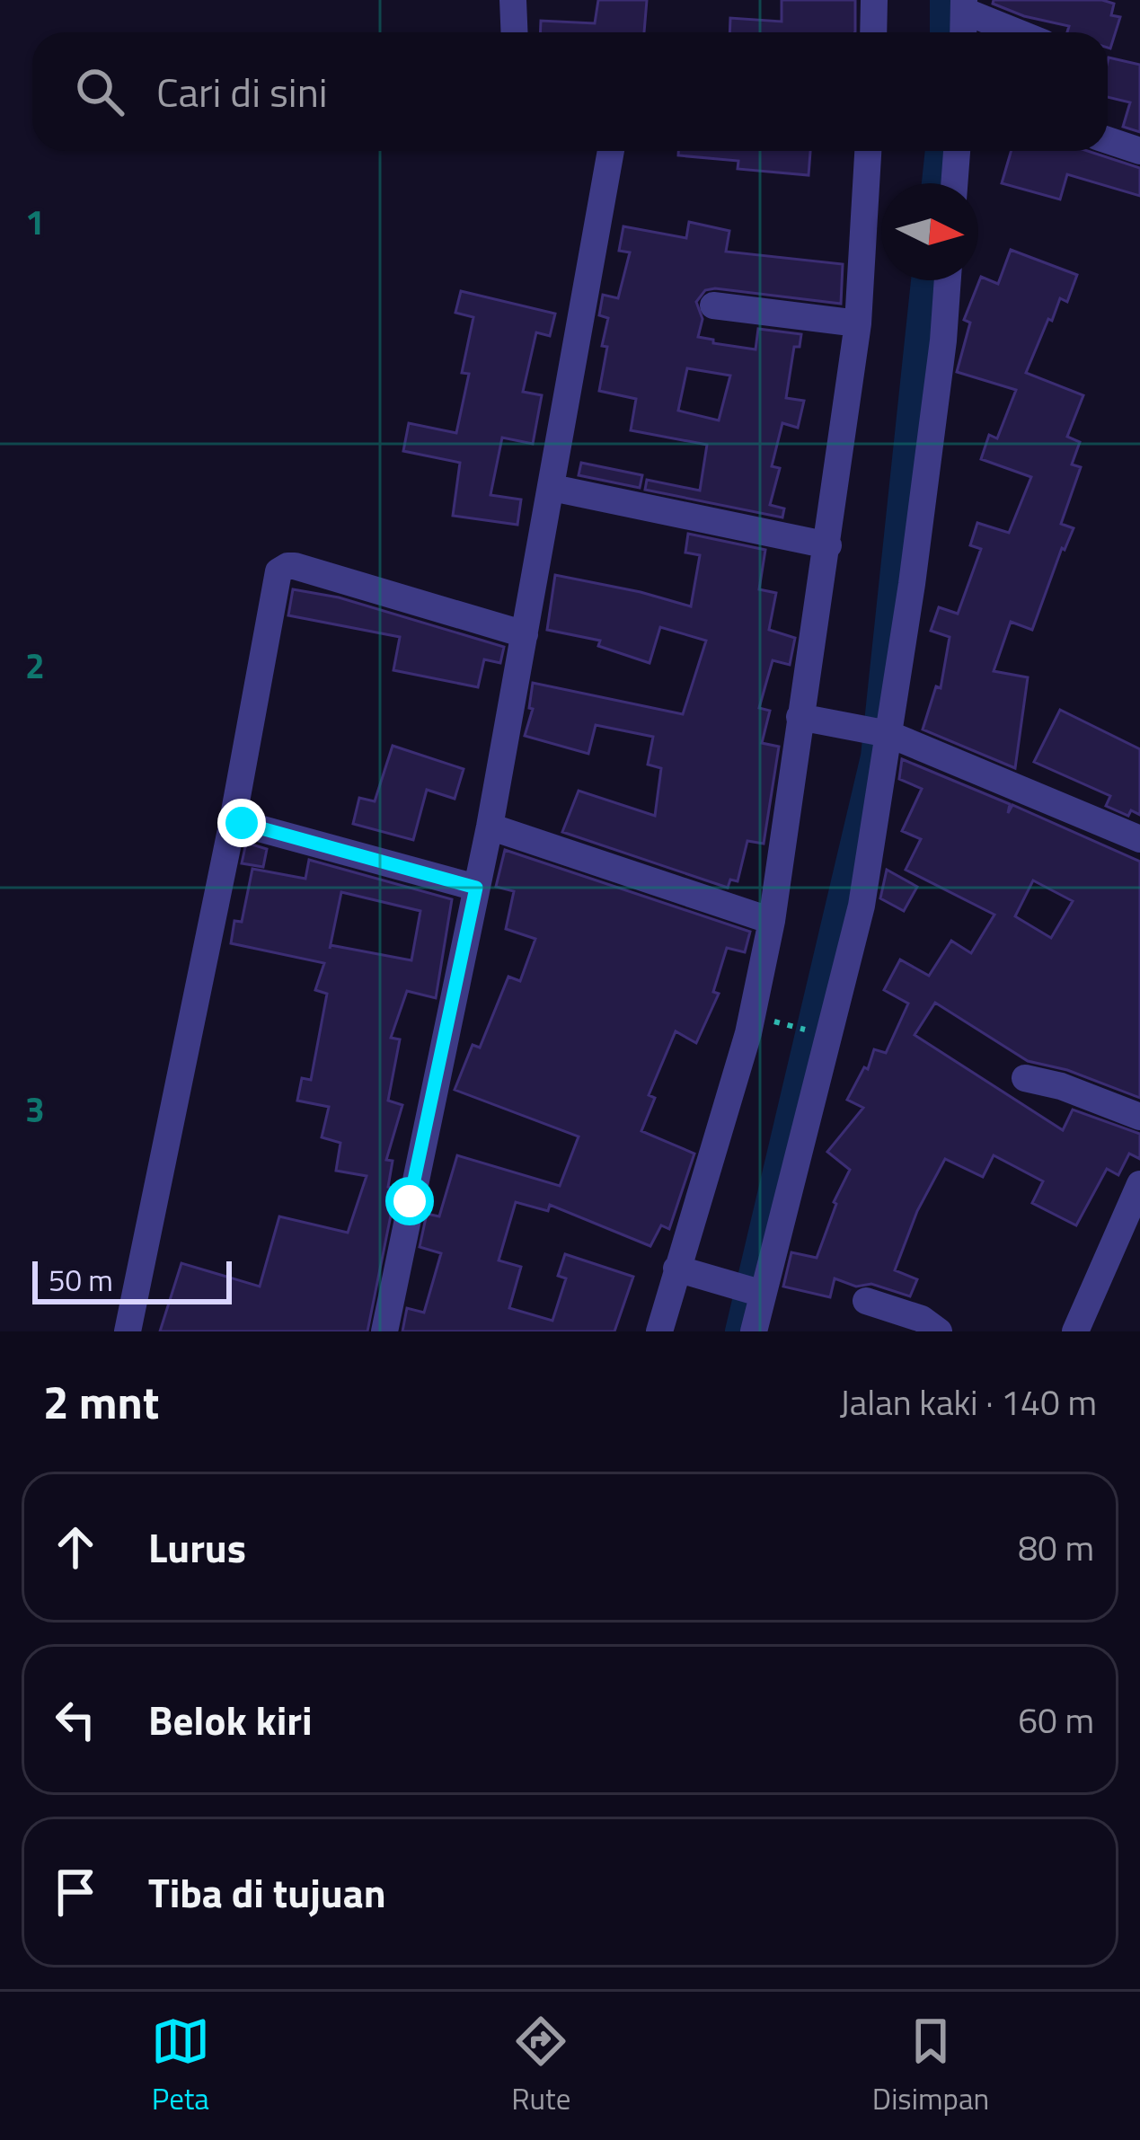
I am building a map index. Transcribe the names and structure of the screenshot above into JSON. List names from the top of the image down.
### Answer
{
  "scale_bar": "50 m",
  "north": "right",
  "page": {
    "search": "Cari di sini",
    "scale": "50 m",
    "heading": ["2 mnt", "Jalan kaki · 140 m"],
    "list": [
      ["Lurus", "80 m"],
      ["Belok kiri", "60 m"],
      "Tiba di tujuan"
    ],
    "nav": ["Peta", "Rute", "Disimpan"]
  },
  "grid": {
    "rows": ["1", "2", "3"]
  }
}
